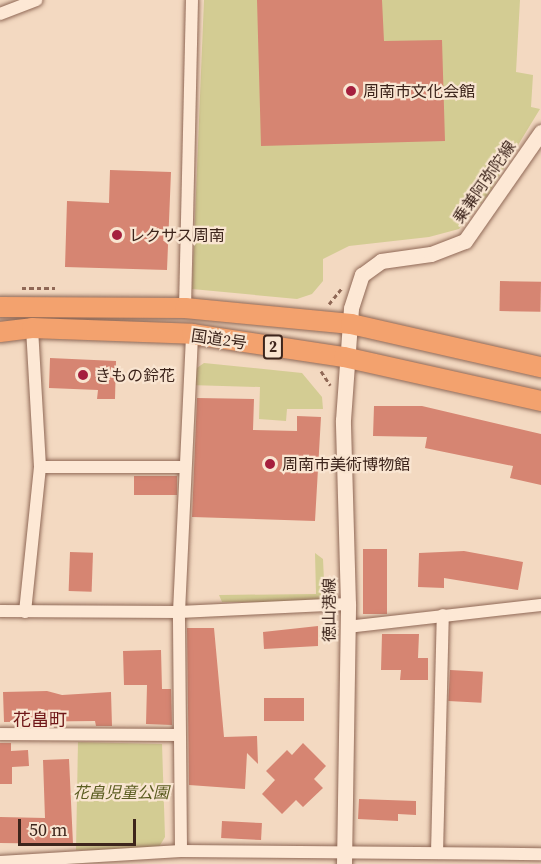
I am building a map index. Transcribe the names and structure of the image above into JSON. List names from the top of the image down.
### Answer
{
  "streets": {
    "highway": ["国道2号", "2"],
    "street": ["乗兼阿弥陀線", "徳山港線"]
  },
  "crossings": [
    ["乗兼阿弥陀線", "国道2号"],
    ["乗兼阿弥陀線", "徳山港線"],
    ["国道2号", "徳山港線"]
  ],
  "districts": ["花畠町"],
  "parks": ["花畠児童公園"],
  "places": [
    "周南市文化会館",
    "レクサス周南",
    "きもの鈴花",
    "周南市美術博物館"
  ],
  "scale_bar": "50 m"
}
